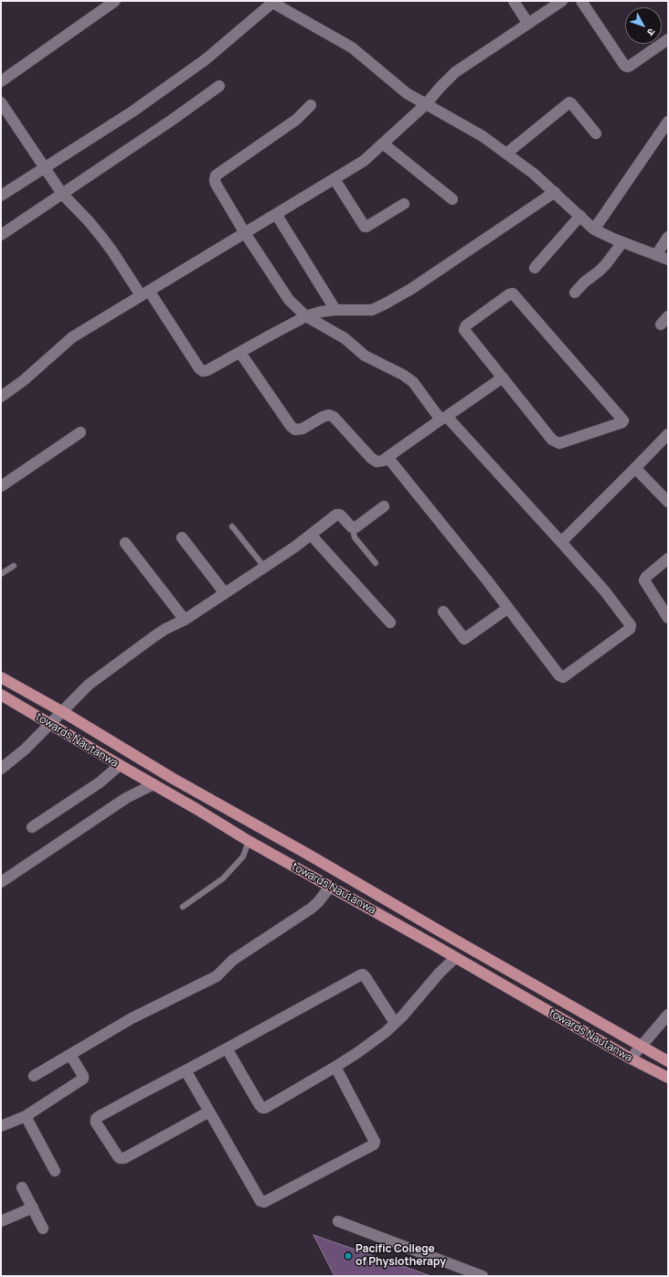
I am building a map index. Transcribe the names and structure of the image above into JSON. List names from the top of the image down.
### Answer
{
  "streets": {
    "main road": ["towards Nautanwa"]
  },
  "places": ["Pacific College of Physiotherapy"],
  "north": "bottom right"
}
